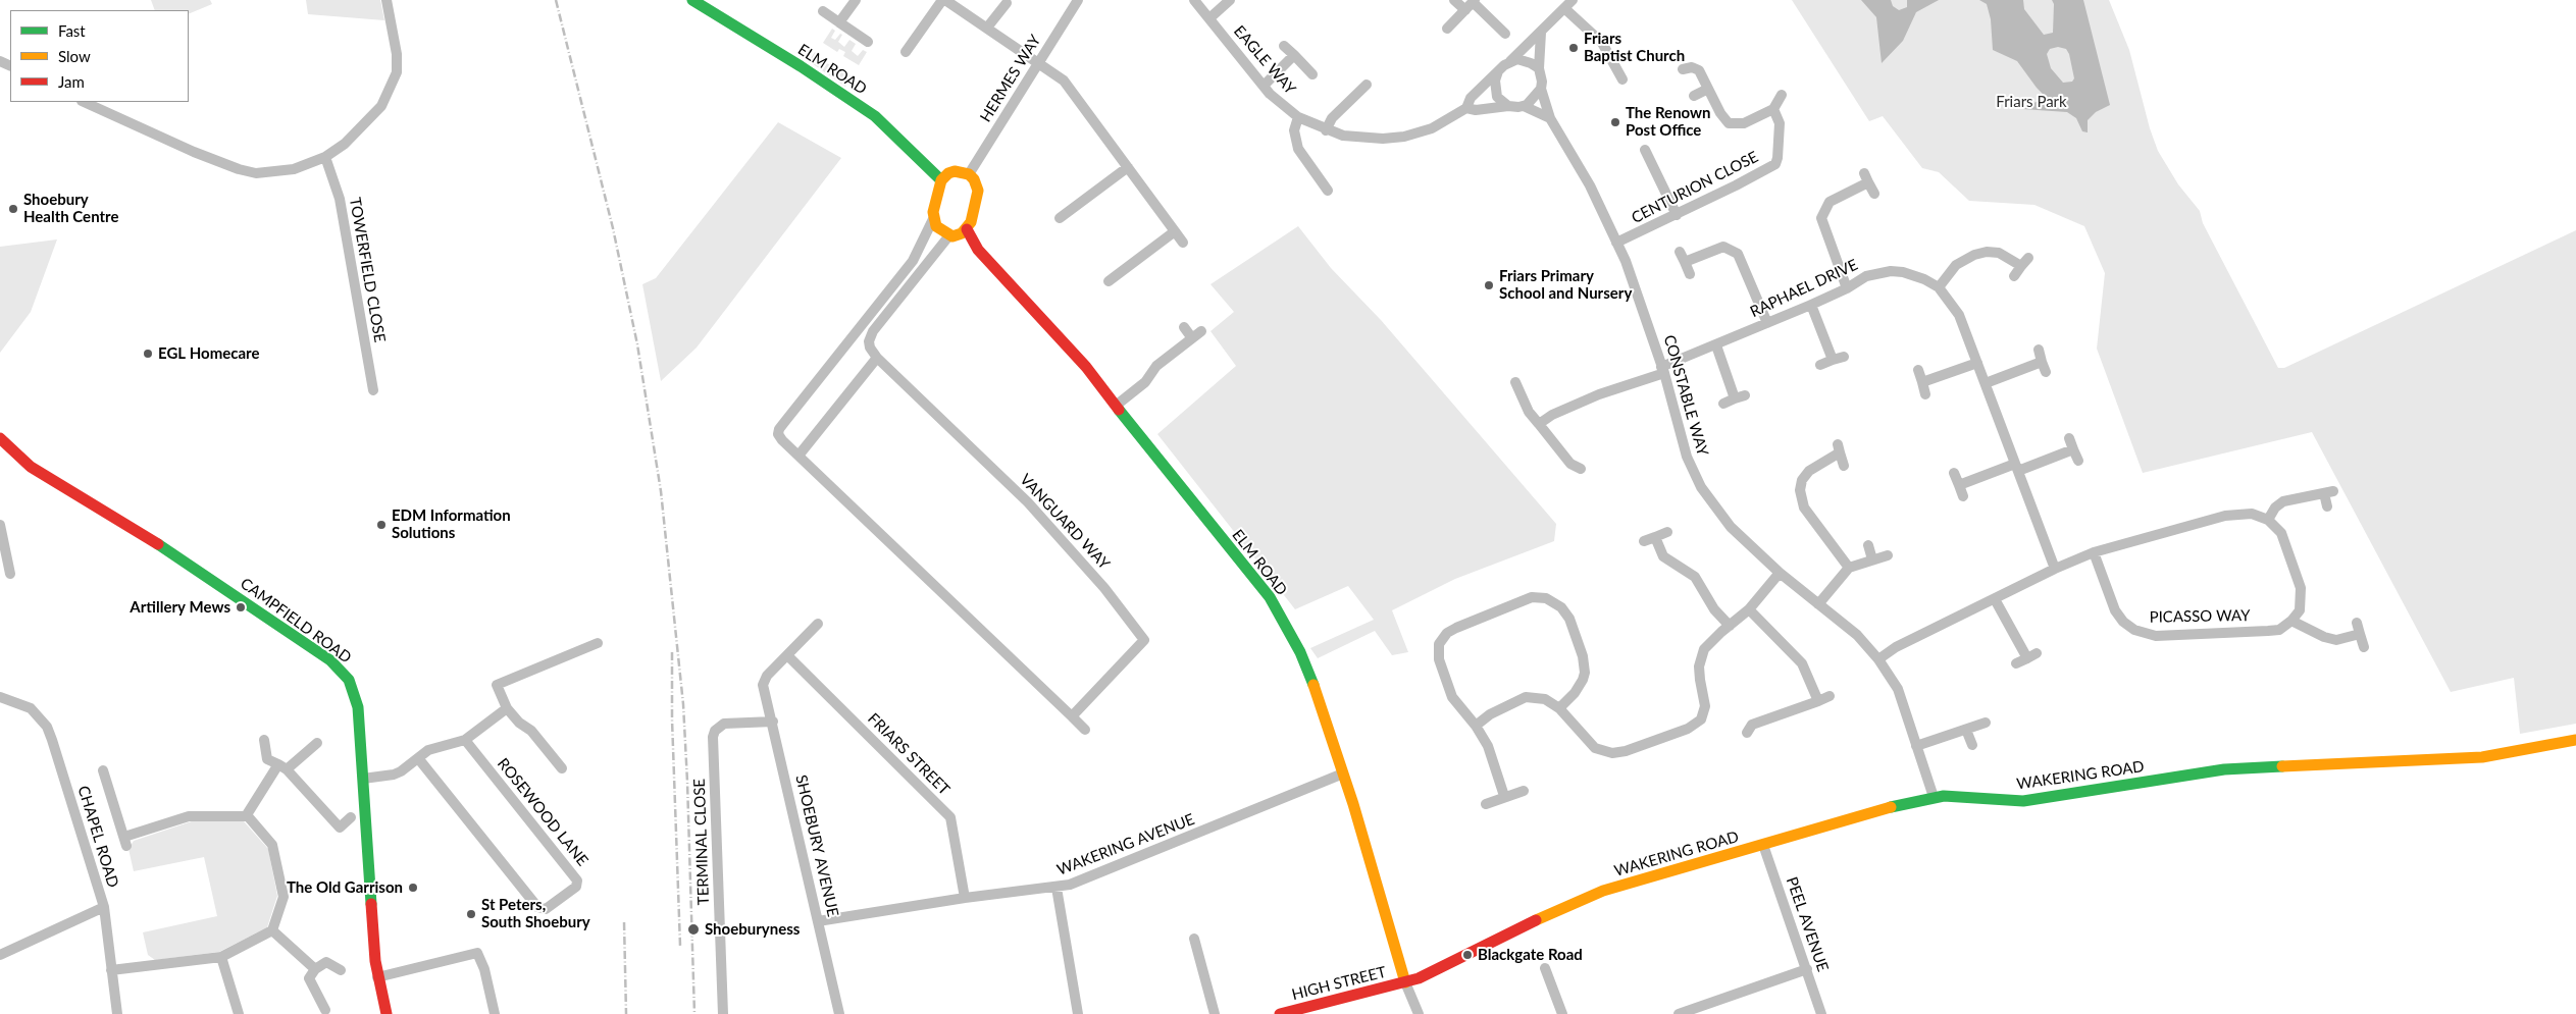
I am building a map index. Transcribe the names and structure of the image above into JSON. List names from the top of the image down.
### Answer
{
  "streets": {
    "street": [
      "EAGLE WAY",
      "ELM ROAD",
      "HERMES WAY",
      "CENTURION CLOSE",
      "TOWERFIELD CLOSE",
      "RAPHAEL DRIVE",
      "CONSTABLE WAY",
      "VANGUARD WAY",
      "PICASSO WAY",
      "CAMPFIELD ROAD",
      "FRIARS STREET",
      "WAKERING ROAD",
      "ROSEWOOD LANE",
      "CHAPEL ROAD",
      "TERMINAL CLOSE",
      "WAKERING AVENUE",
      "SHOEBURY AVENUE",
      "PEEL AVENUE",
      "HIGH STREET"
    ]
  },
  "crossings": [
    ["EAGLE WAY", "CONSTABLE WAY"],
    ["ELM ROAD", "HERMES WAY"],
    ["ELM ROAD", "WAKERING ROAD"],
    ["ELM ROAD", "WAKERING AVENUE"],
    ["ELM ROAD", "HIGH STREET"],
    ["CENTURION CLOSE", "CONSTABLE WAY"],
    ["RAPHAEL DRIVE", "CONSTABLE WAY"],
    ["CONSTABLE WAY", "WAKERING ROAD"],
    ["FRIARS STREET", "WAKERING AVENUE"],
    ["FRIARS STREET", "SHOEBURY AVENUE"],
    ["WAKERING ROAD", "PEEL AVENUE"],
    ["WAKERING ROAD", "HIGH STREET"],
    ["TERMINAL CLOSE", "SHOEBURY AVENUE"],
    ["WAKERING AVENUE", "SHOEBURY AVENUE"]
  ],
  "parks": ["Friars Park"],
  "places": [
    "Friars Baptist Church",
    "The Renown Post Office",
    "Shoebury Health Centre",
    "Friars Primary School and Nursery",
    "EGL Homecare",
    "EDM Information Solutions",
    "Artillery Mews",
    "The Old Garrison",
    "St Peters, South Shoebury",
    "Shoeburyness",
    "Blackgate Road"
  ],
  "legend": ["Fast", "Slow", "Jam"]
}
